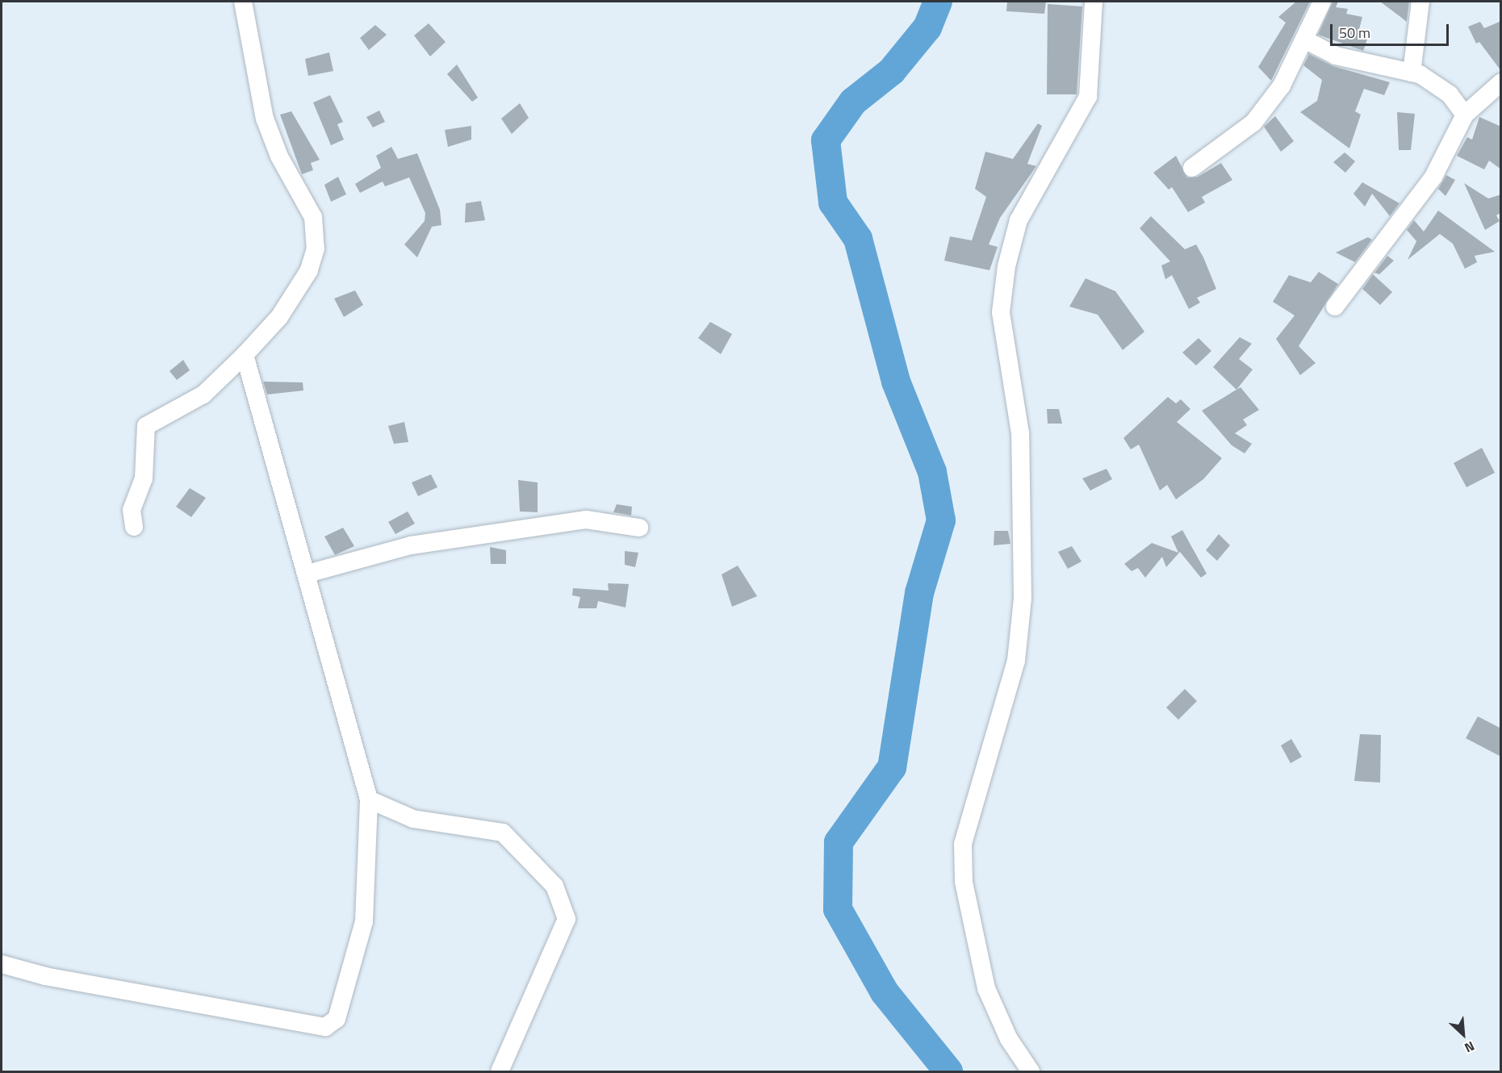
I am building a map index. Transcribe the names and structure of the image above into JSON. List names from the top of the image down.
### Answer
{
  "scale_bar": "50 m",
  "north": "bottom right"
}
